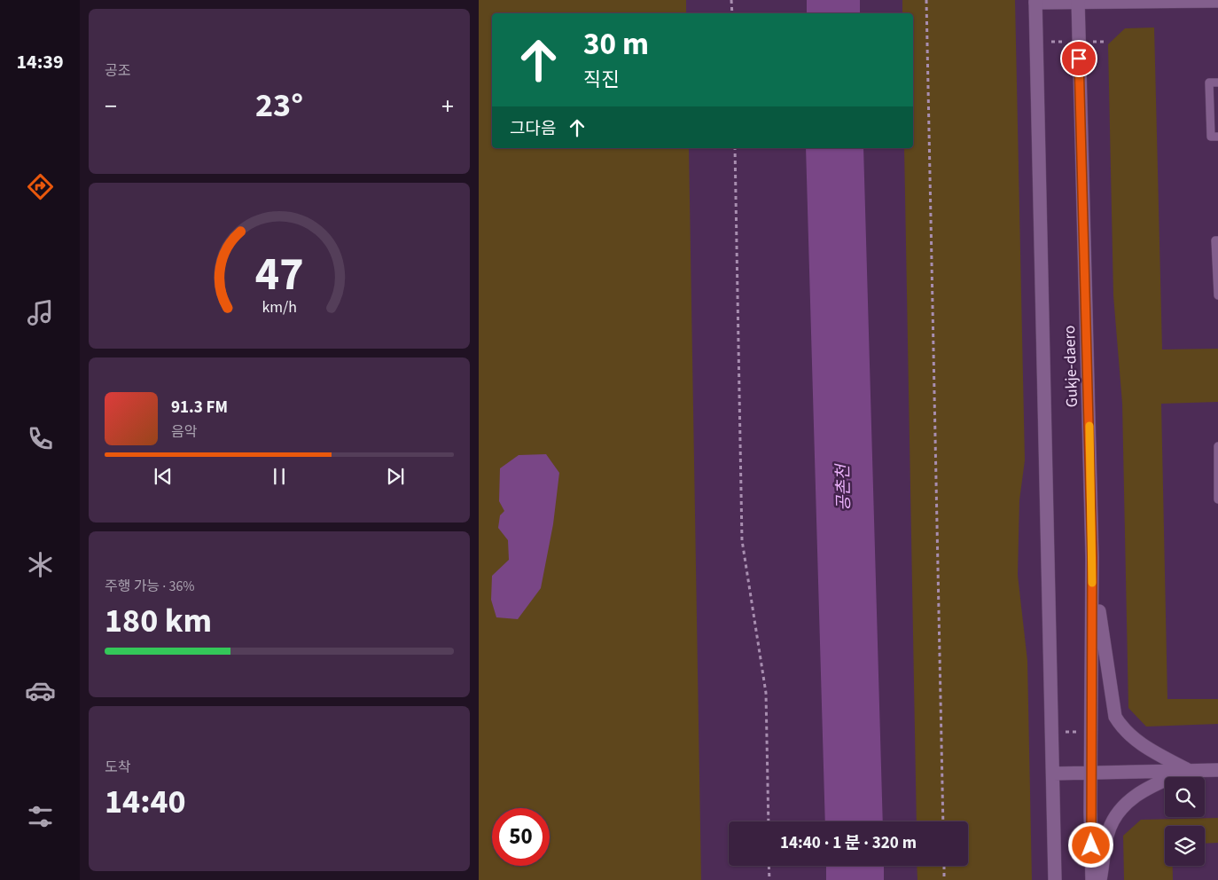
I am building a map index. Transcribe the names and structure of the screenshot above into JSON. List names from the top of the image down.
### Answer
{
  "streets": {
    "main road": ["Gukje-daero"]
  },
  "water": ["공촌천"],
  "page": {
    "tabs": "14:39",
    "tile": [
      "공조",
      ["주행 가능 · 36%", "180 km"],
      ["도착", "14:40"]
    ],
    "turn": ["30 m", "직진"],
    "heat": ["−", "23°", "+"],
    "then": "그다음",
    "song": ["91.3 FM", "음악"],
    "limit": "50",
    "trip": "14:40 · 1 분 · 320 m",
    "gauge": ["47", "km/h"]
  }
}
